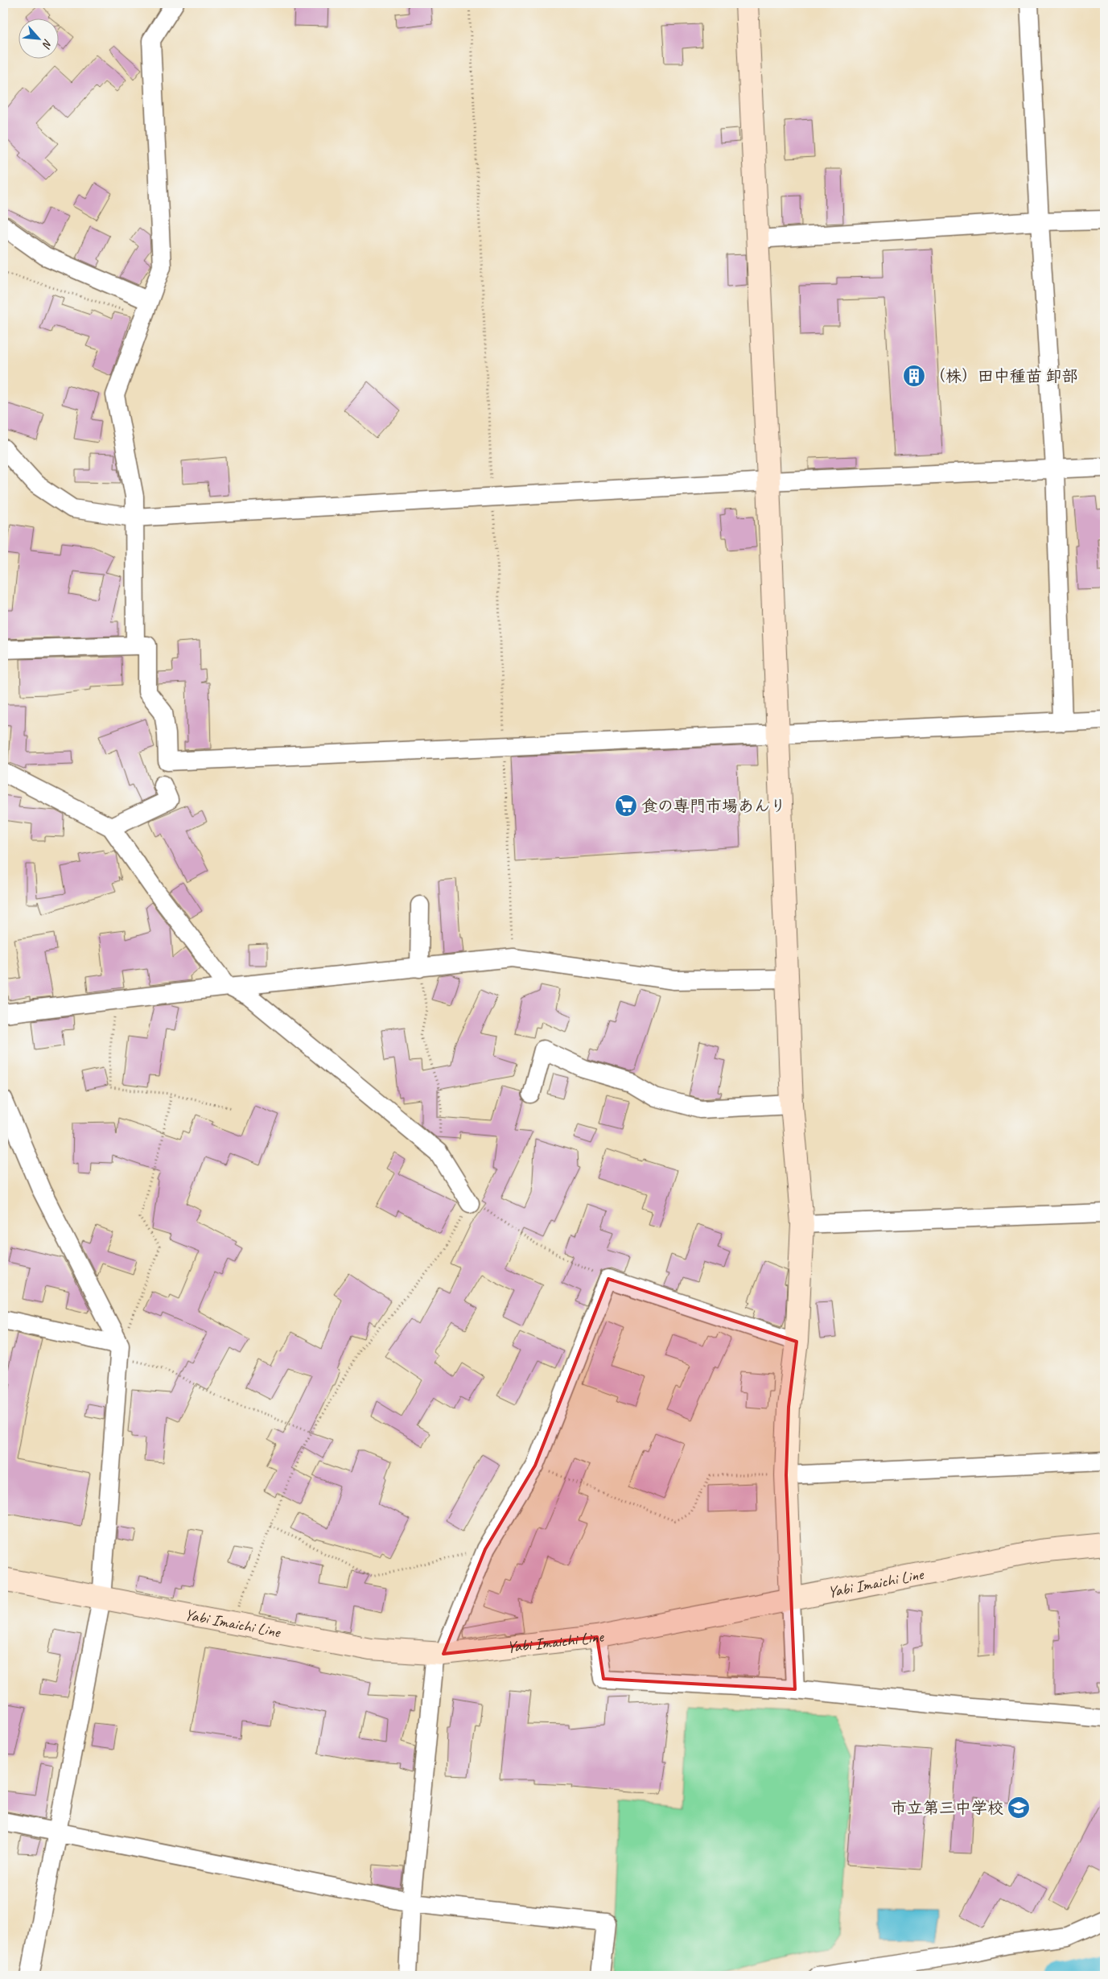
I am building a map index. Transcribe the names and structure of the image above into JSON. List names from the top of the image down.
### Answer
{
  "streets": {
    "street": ["Yabi Imaichi Line"]
  },
  "places": {
    "building": ["（株）田中種苗 卸部"],
    "supermarket": ["食の専門市場あんり"],
    "school or university": ["市立第三中学校"]
  },
  "north": "bottom right"
}
